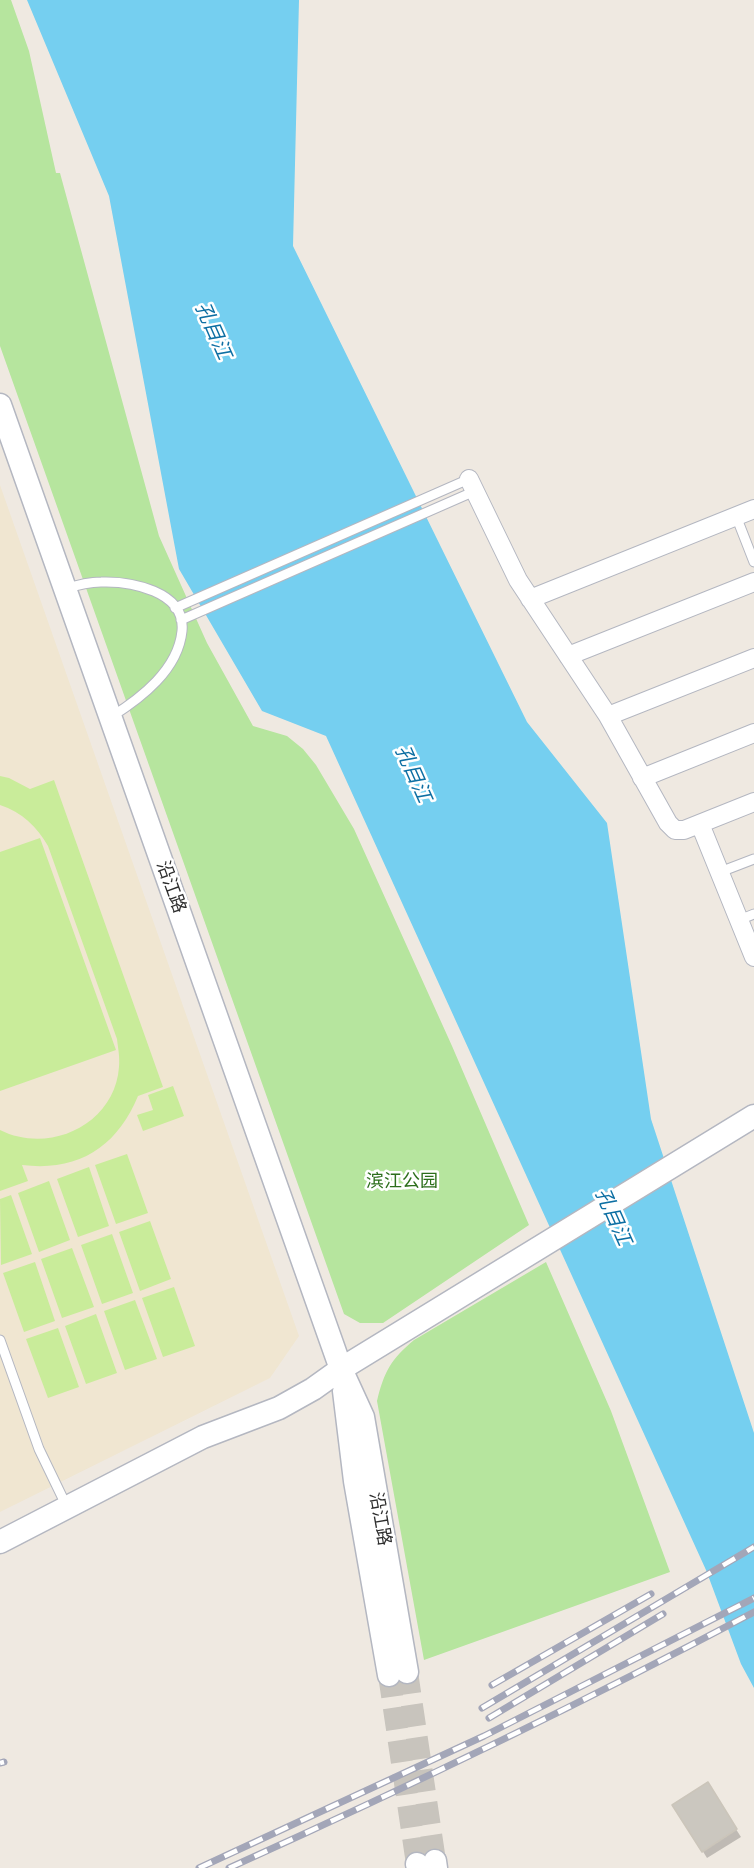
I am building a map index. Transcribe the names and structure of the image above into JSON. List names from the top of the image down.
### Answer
{
  "streets": {
    "street": ["沿江路"]
  },
  "water": ["孔目江"],
  "parks": ["滨江公园"]
}
